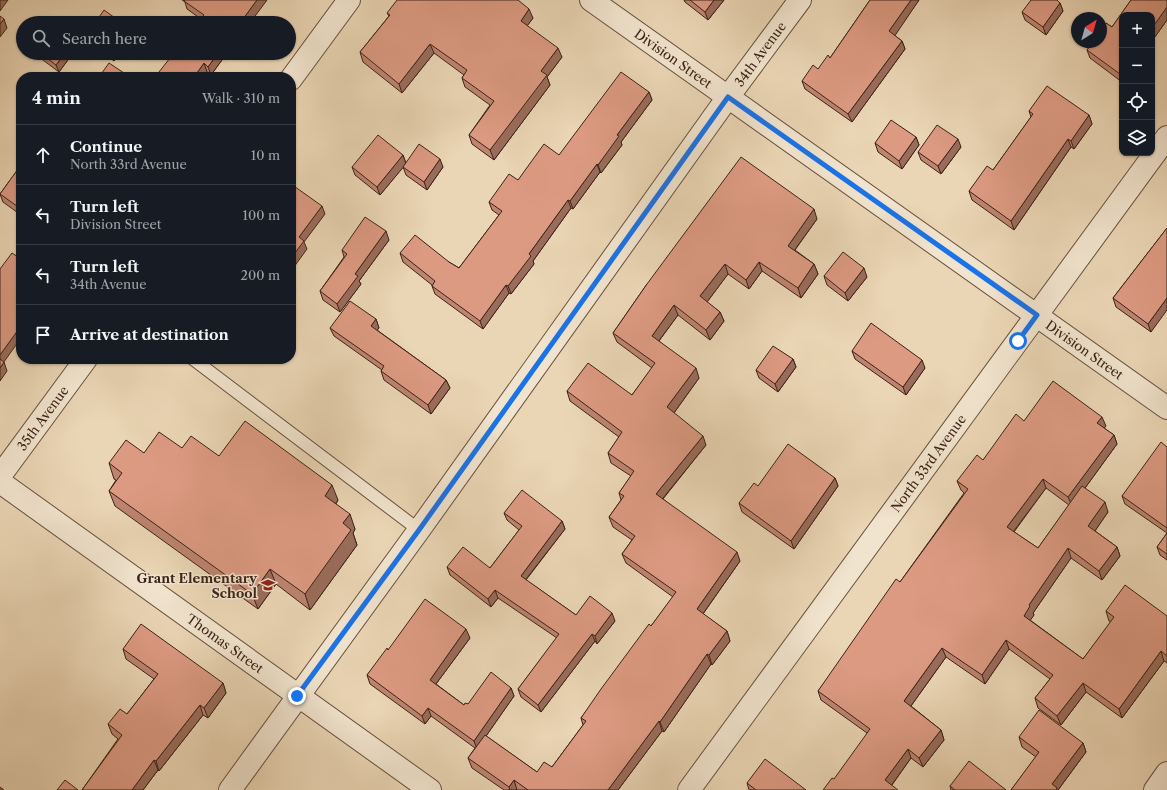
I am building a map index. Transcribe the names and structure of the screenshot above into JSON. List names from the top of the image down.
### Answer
{
  "streets": {
    "street": [
      "34th Avenue",
      "Division Street",
      "35th Avenue",
      "North 33rd Avenue",
      "Thomas Street"
    ]
  },
  "crossings": [
    ["34th Avenue", "Division Street"],
    ["34th Avenue", "Thomas Street"],
    ["Division Street", "North 33rd Avenue"]
  ],
  "places": {
    "school or university": ["Grant Elementary School"]
  },
  "north": "top right",
  "page": {
    "map_buttons": ["+", "−"],
    "search": "Search here",
    "heading": ["4 min", "Walk · 310 m"],
    "list": [
      ["Continue", "North 33rd Avenue", "10 m"],
      ["Turn left", "Division Street", "100 m"],
      ["Turn left", "34th Avenue", "200 m"],
      "Arrive at destination"
    ]
  }
}
